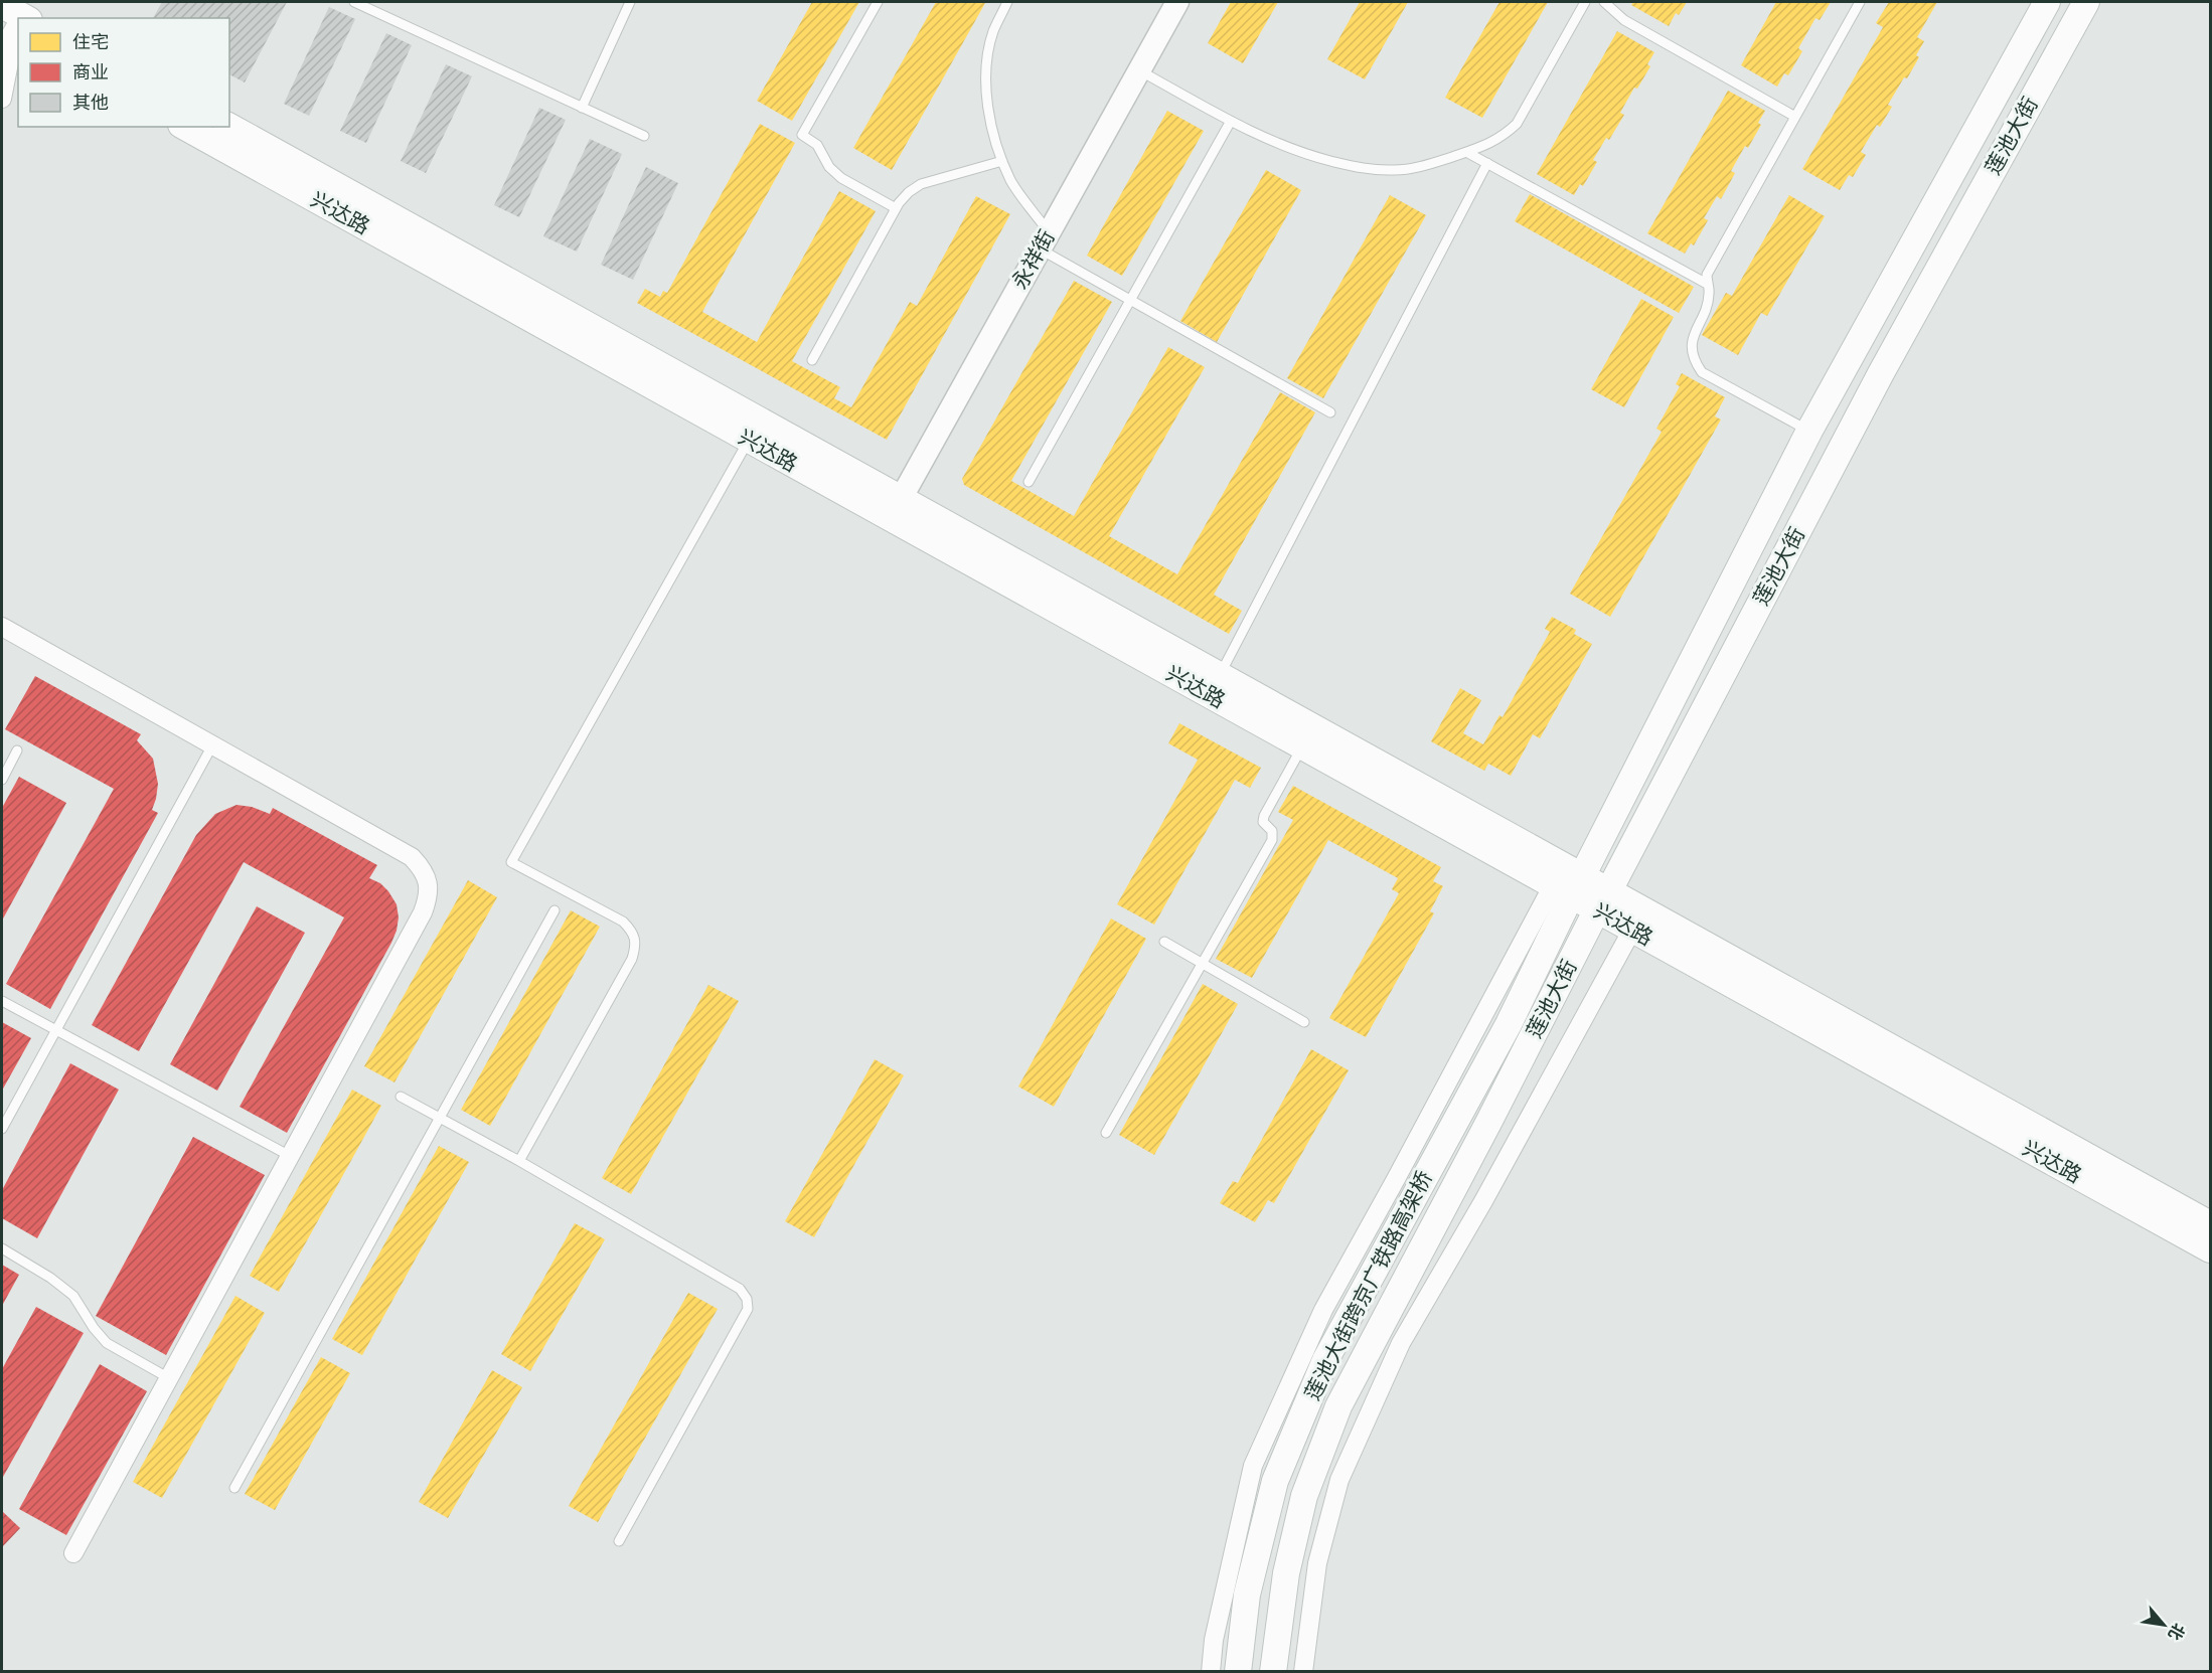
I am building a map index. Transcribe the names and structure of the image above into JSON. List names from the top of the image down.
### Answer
{
  "streets": {
    "main road": ["莲池大街", "兴达路", "莲池大街跨京广铁路高架桥"],
    "street": ["永祥街"]
  },
  "crossings": [
    ["莲池大街", "兴达路"],
    ["莲池大街", "莲池大街跨京广铁路高架桥"],
    ["兴达路", "永祥街"]
  ],
  "legend": ["住宅", "商业", "其他"],
  "north": "bottom right"
}
